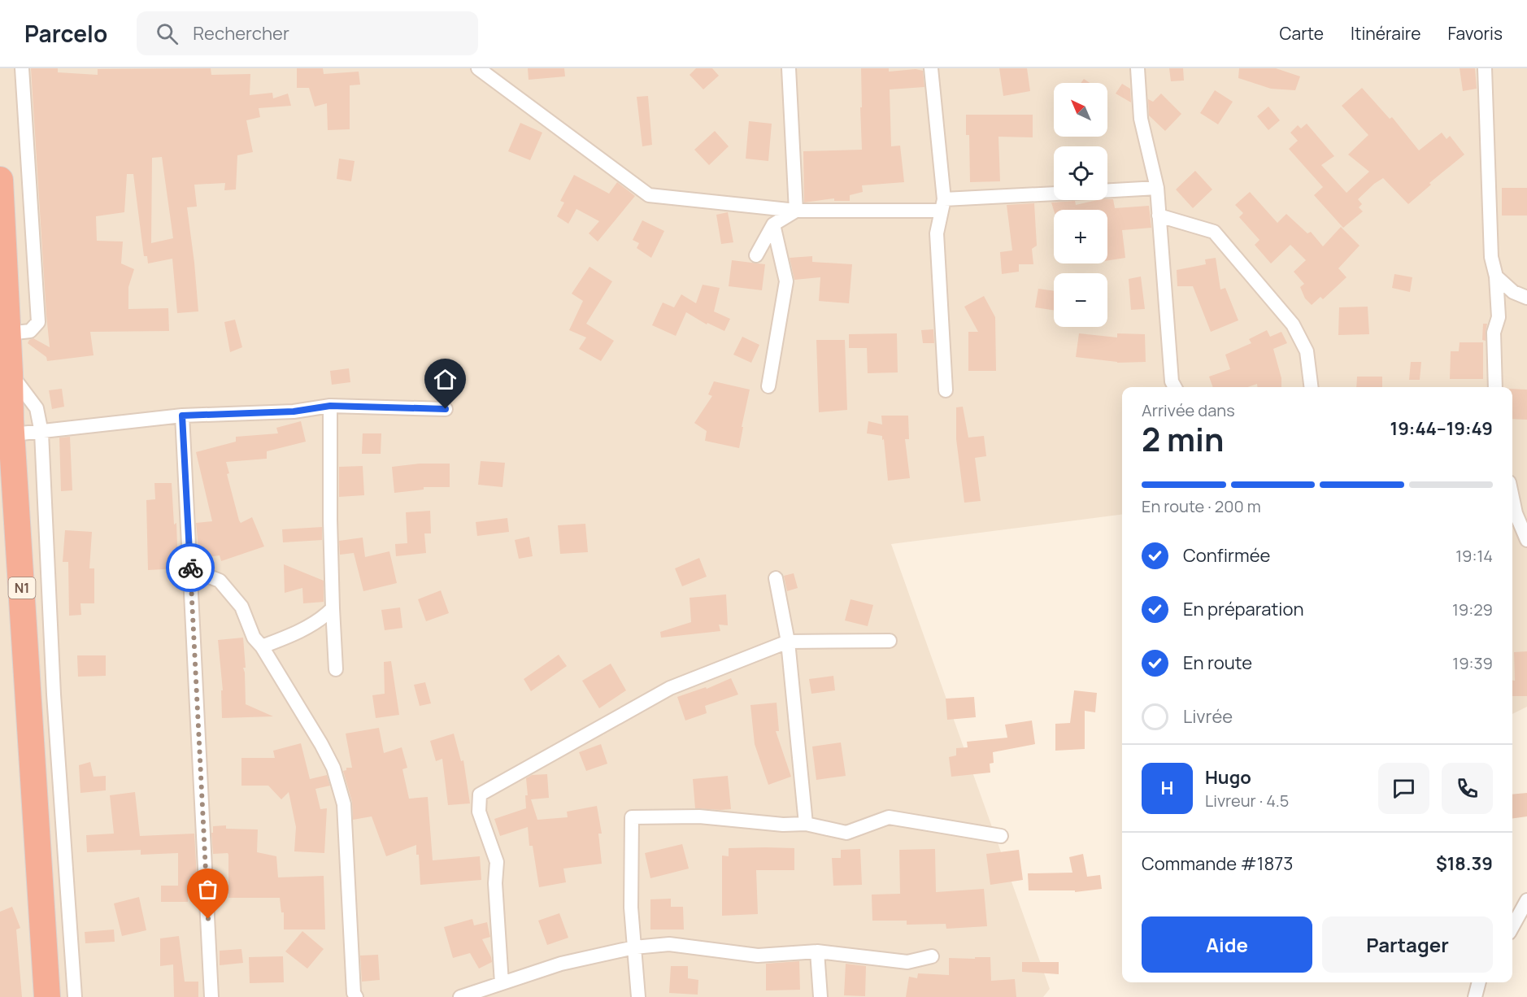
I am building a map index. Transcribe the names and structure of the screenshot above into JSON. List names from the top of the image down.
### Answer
{
  "streets": {
    "highway": ["N1"]
  },
  "north": "top left",
  "page": {
    "header": "Parcelo",
    "search": "Rechercher",
    "nav": ["Carte", "Itinéraire", "Favoris"],
    "map_buttons": ["+", "−"],
    "heading": ["2 min", "Arrivée dans", "19:44–19:49"],
    "panel": [
      "Hugo",
      "Livreur · 4.5",
      "Commande #1873",
      "$18.39"
    ],
    "bar": "En route · 200 m",
    "list": [
      ["Confirmée", "19:14"],
      ["En préparation", "19:29"],
      ["En route", "19:39"],
      "Livrée"
    ],
    "round": "H",
    "buttons": ["Aide", "Partager"]
  }
}
